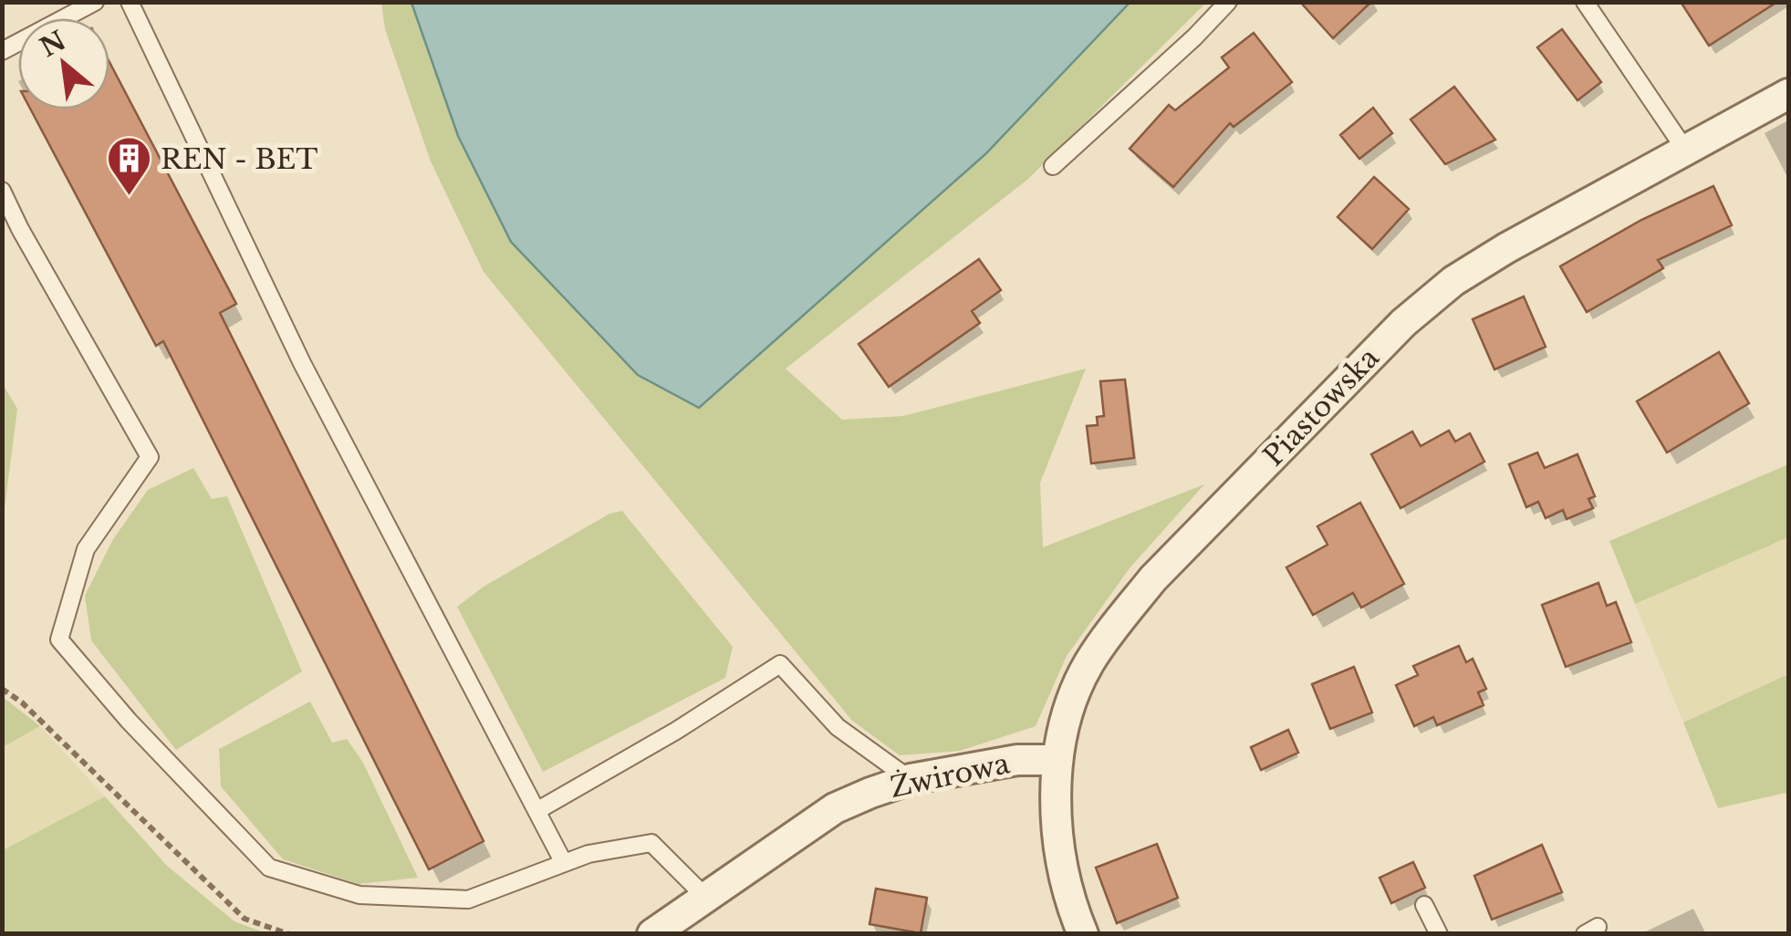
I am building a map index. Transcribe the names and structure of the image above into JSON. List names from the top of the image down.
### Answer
{
  "streets": {
    "street": ["Piastowska", "Żwirowa"]
  },
  "crossings": [
    ["Piastowska", "Żwirowa"]
  ],
  "places": {
    "building": ["REN - BET"]
  },
  "north": "top left"
}
